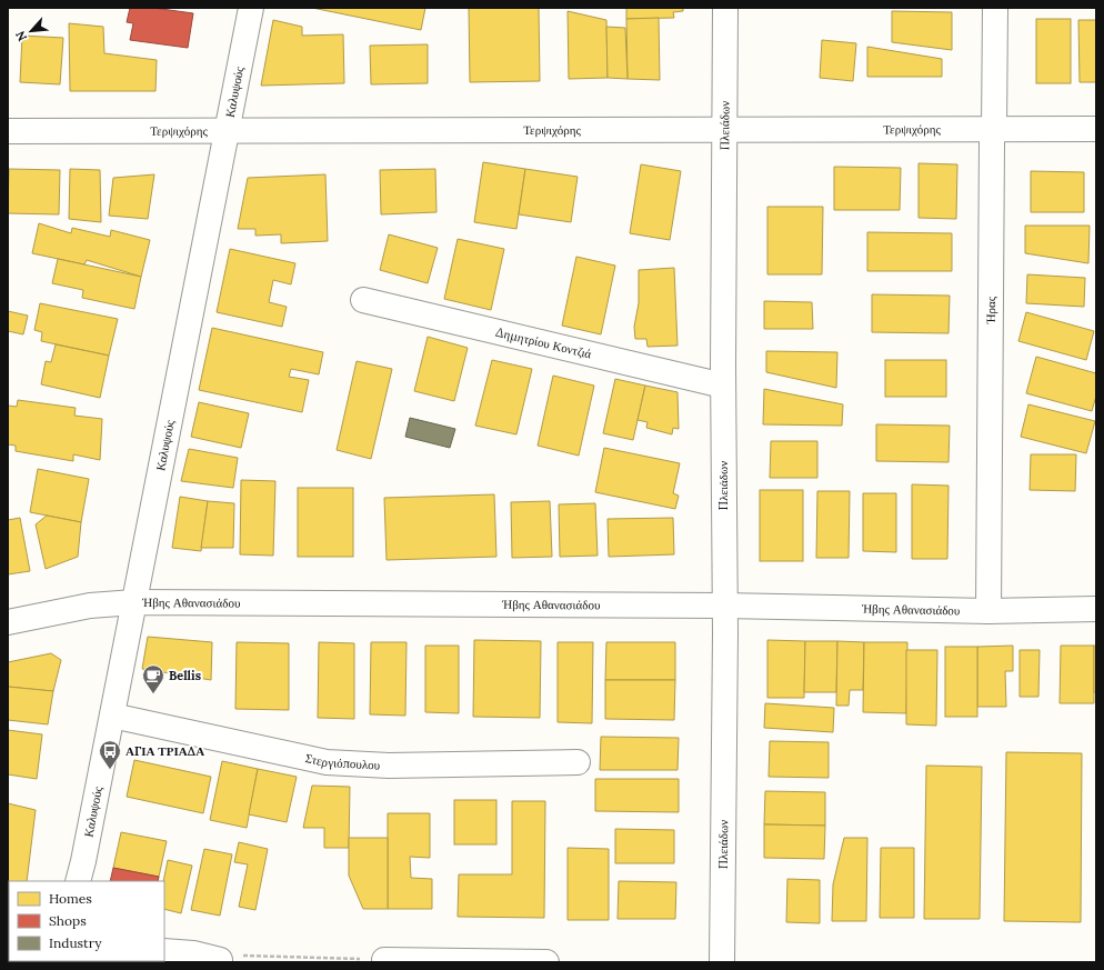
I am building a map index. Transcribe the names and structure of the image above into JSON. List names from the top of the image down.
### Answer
{
  "streets": {
    "street": [
      "Καλυψούς",
      "Πλειάδων",
      "Τερψιχόρης",
      "Ήρας",
      "Δημητρίου Κοντζιά",
      "Ήβης Αθανασιάδου",
      "Στεργιόπουλου"
    ]
  },
  "crossings": [
    ["Καλυψούς", "Τερψιχόρης"],
    ["Καλυψούς", "Ήβης Αθανασιάδου"],
    ["Καλυψούς", "Στεργιόπουλου"],
    ["Πλειάδων", "Τερψιχόρης"],
    ["Πλειάδων", "Δημητρίου Κοντζιά"],
    ["Πλειάδων", "Ήβης Αθανασιάδου"],
    ["Τερψιχόρης", "Ήρας"],
    ["Ήρας", "Ήβης Αθανασιάδου"]
  ],
  "places": {
    "cafe": ["Bellis"],
    "bus stop": ["ΑΓΙΑ ΤΡΙΑΔΑ"]
  },
  "legend": ["Homes", "Shops", "Industry"],
  "north": "bottom left"
}
